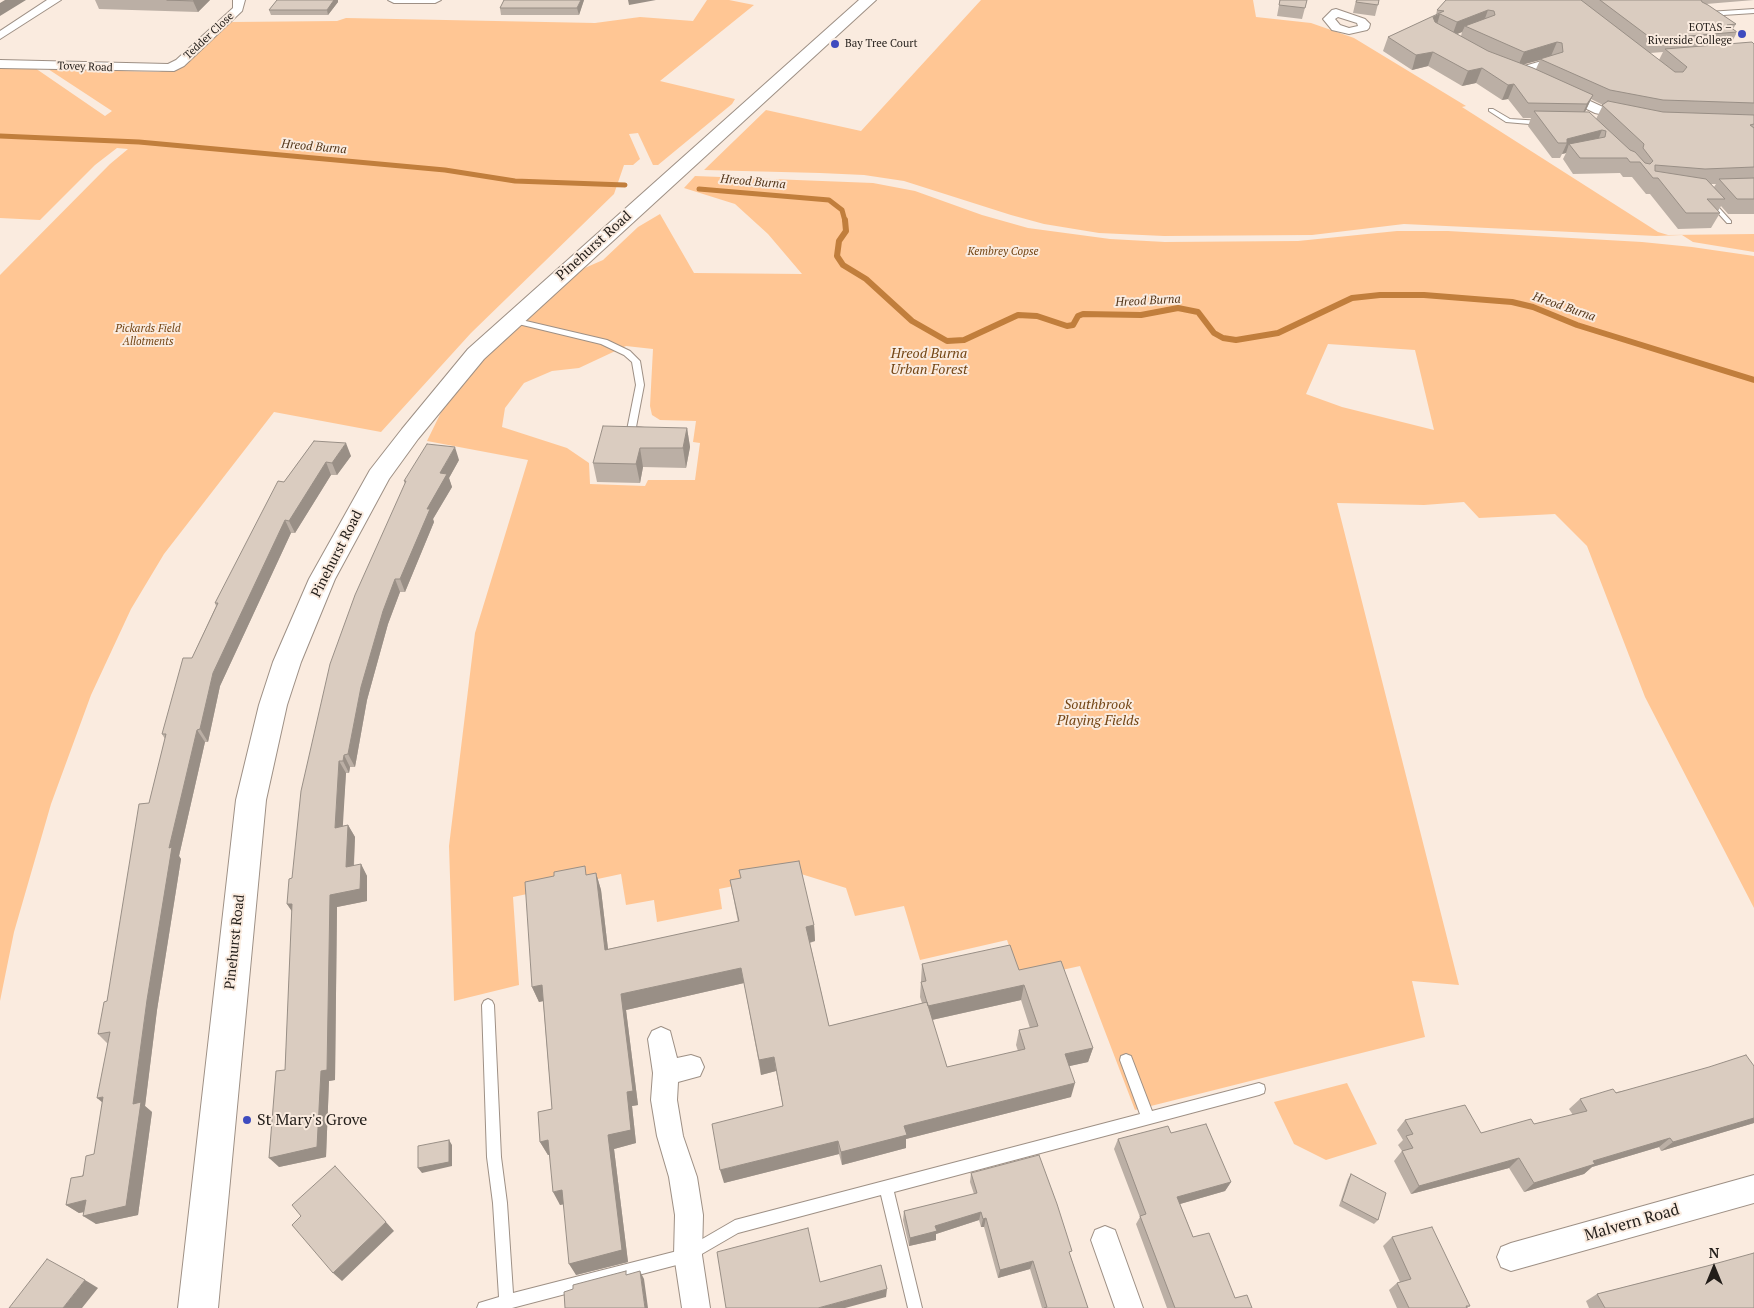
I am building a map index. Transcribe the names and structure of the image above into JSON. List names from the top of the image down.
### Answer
{
  "streets": {
    "street": [
      "Tedder Close",
      "Tovey Road",
      "Pinehurst Road",
      "Malvern Road"
    ]
  },
  "crossings": [
    ["Tedder Close", "Tovey Road"]
  ],
  "water": ["Hreod Burna"],
  "parks": [
    "Kembrey Copse",
    "Pickards Field Allotments",
    "Hreod Burna Urban Forest",
    "Southbrook Playing Fields"
  ],
  "places": ["EOTAS – Riverside College", "Bay Tree Court", "St Mary's Grove"],
  "north": "top"
}
